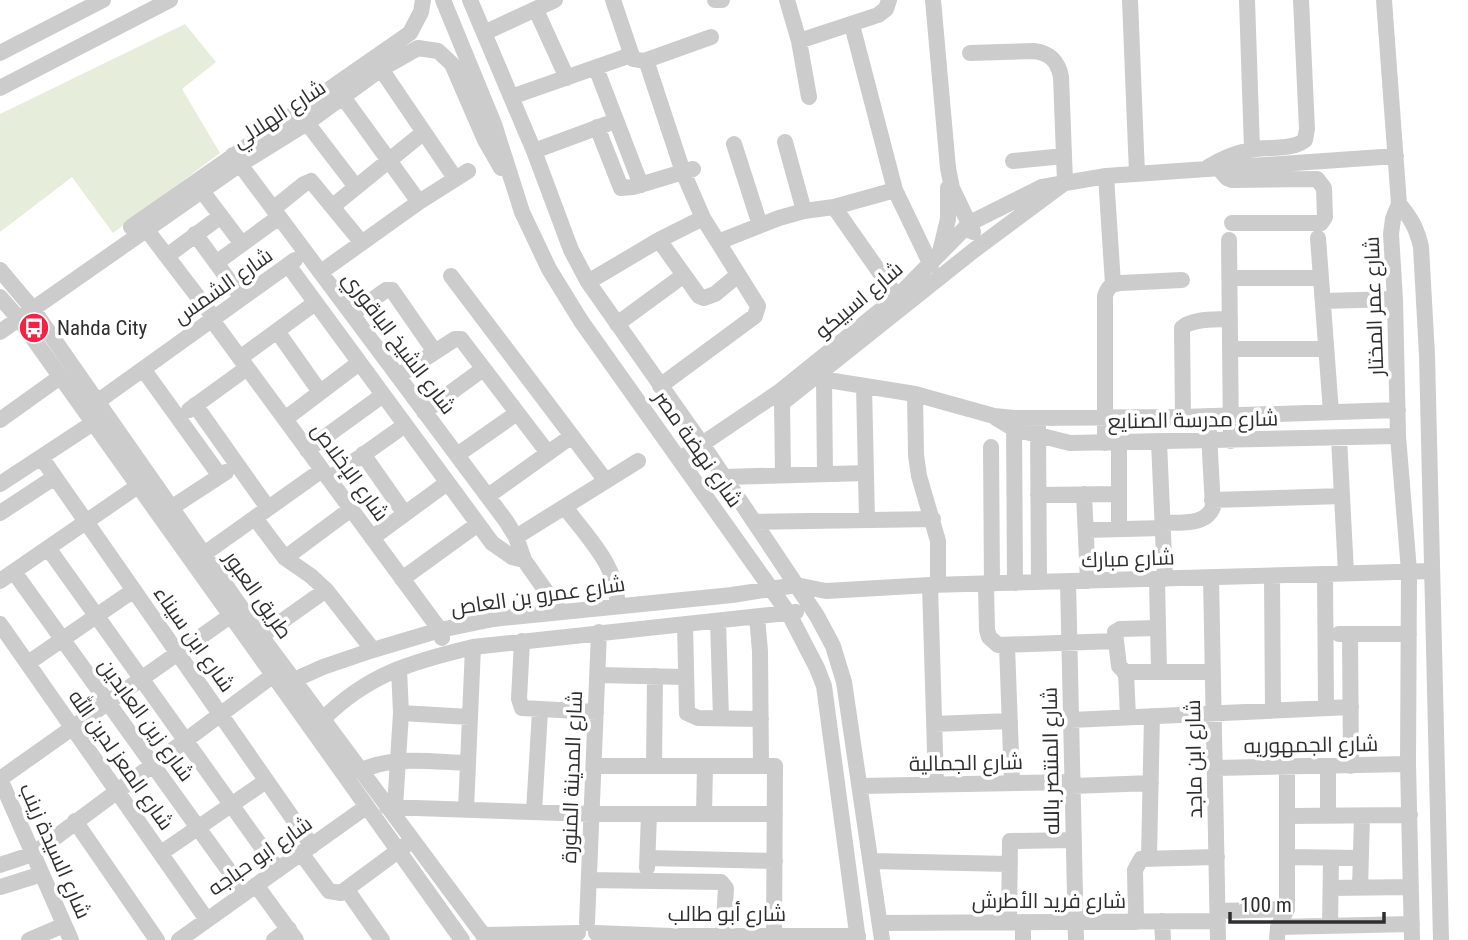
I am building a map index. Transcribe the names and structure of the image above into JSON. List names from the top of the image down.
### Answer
{
  "streets": {
    "street": [
      "شارع الهلالي",
      "شارع الشمس",
      "شارع اسبيكو",
      "شارع عمر المختار",
      "شارع الشيخ الباقوري",
      "شارع مدرسة الصنايع",
      "شارع نهضة مصر",
      "شارع الإخلاص",
      "شارع مبارك",
      "طريق العبور",
      "شارع عمرو بن العاص",
      "شارع ابن سيناء",
      "شارع زين العابدين",
      "شارع الجمهوريه",
      "شارع ابن ماجد",
      "شارع المعز لدين الله",
      "شارع المنتصر بالله",
      "شارع الجمالية",
      "شارع المدينة المنورة",
      "شارع السيدة زينب",
      "شارع ابو حباجه",
      "شارع فريد الأطرش",
      "شارع أبو طالب"
    ]
  },
  "crossings": [
    ["شارع الهلالي", "شارع الشيخ الباقوري"],
    ["شارع الهلالي", "شارع نهضة مصر"],
    ["شارع الهلالي", "شارع الإخلاص"],
    ["شارع الهلالي", "طريق العبور"],
    ["شارع الشمس", "شارع الشيخ الباقوري"],
    ["شارع الشمس", "شارع الإخلاص"],
    ["شارع الشمس", "طريق العبور"],
    ["شارع اسبيكو", "شارع مدرسة الصنايع"],
    ["شارع اسبيكو", "شارع نهضة مصر"],
    ["شارع عمر المختار", "شارع مدرسة الصنايع"],
    ["شارع عمر المختار", "شارع مبارك"],
    ["شارع عمر المختار", "شارع الجمهوريه"],
    ["شارع الشيخ الباقوري", "شارع عمرو بن العاص"],
    ["شارع نهضة مصر", "شارع مبارك"],
    ["شارع نهضة مصر", "شارع عمرو بن العاص"],
    ["شارع نهضة مصر", "شارع الجمالية"],
    ["شارع نهضة مصر", "شارع فريد الأطرش"],
    ["شارع نهضة مصر", "شارع أبو طالب"],
    ["شارع الإخلاص", "شارع عمرو بن العاص"],
    ["شارع مبارك", "شارع عمرو بن العاص"],
    ["شارع مبارك", "شارع ابن ماجد"],
    ["شارع مبارك", "شارع المنتصر بالله"],
    ["طريق العبور", "شارع عمرو بن العاص"],
    ["طريق العبور", "شارع ابو حباجه"],
    ["طريق العبور", "شارع أبو طالب"],
    ["شارع عمرو بن العاص", "شارع المدينة المنورة"],
    ["شارع ابن سيناء", "شارع ابو حباجه"],
    ["شارع زين العابدين", "شارع ابو حباجه"],
    ["شارع الجمهوريه", "شارع ابن ماجد"],
    ["شارع ابن ماجد", "شارع فريد الأطرش"],
    ["شارع المعز لدين الله", "شارع ابو حباجه"],
    ["شارع المنتصر بالله", "شارع الجمالية"],
    ["شارع المنتصر بالله", "شارع فريد الأطرش"],
    ["شارع المدينة المنورة", "شارع أبو طالب"]
  ],
  "places": {
    "bus stop": ["Nahda City"]
  },
  "scale_bar": "100 m"
}
